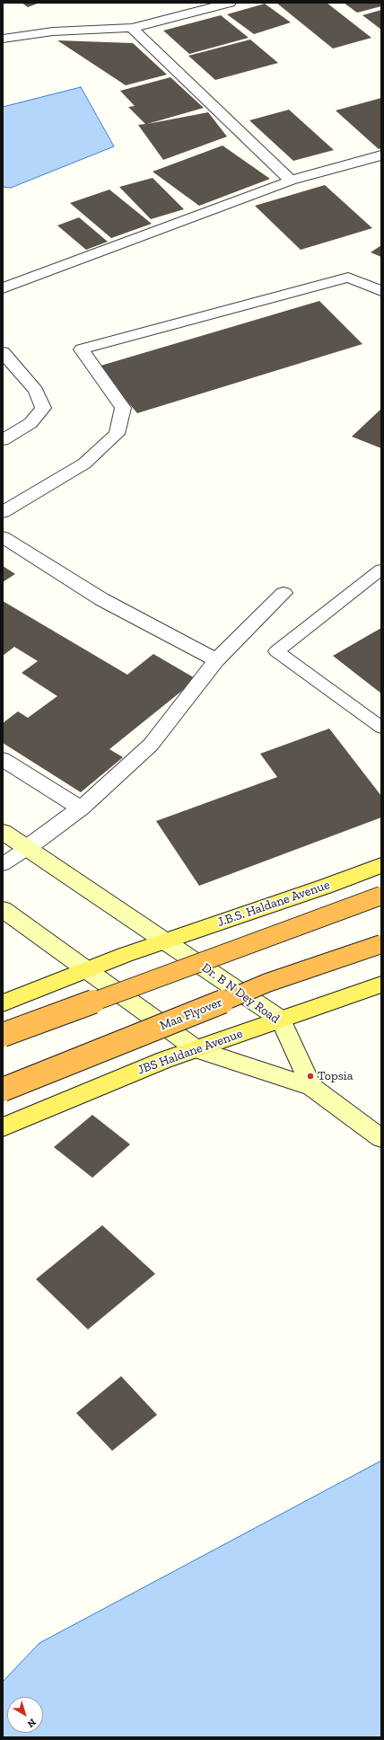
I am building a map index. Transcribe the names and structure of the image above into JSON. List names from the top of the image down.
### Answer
{
  "streets": {
    "highway": ["Maa Flyover"],
    "main road": ["J.B.S. Haldane Avenue", "Dr. B N Dey Road", "JBS Haldane Avenue"]
  },
  "crossings": [
    ["J.B.S. Haldane Avenue", "Dr. B N Dey Road"],
    ["Dr. B N Dey Road", "JBS Haldane Avenue"]
  ],
  "places": ["Topsia"],
  "north": "bottom right"
}
